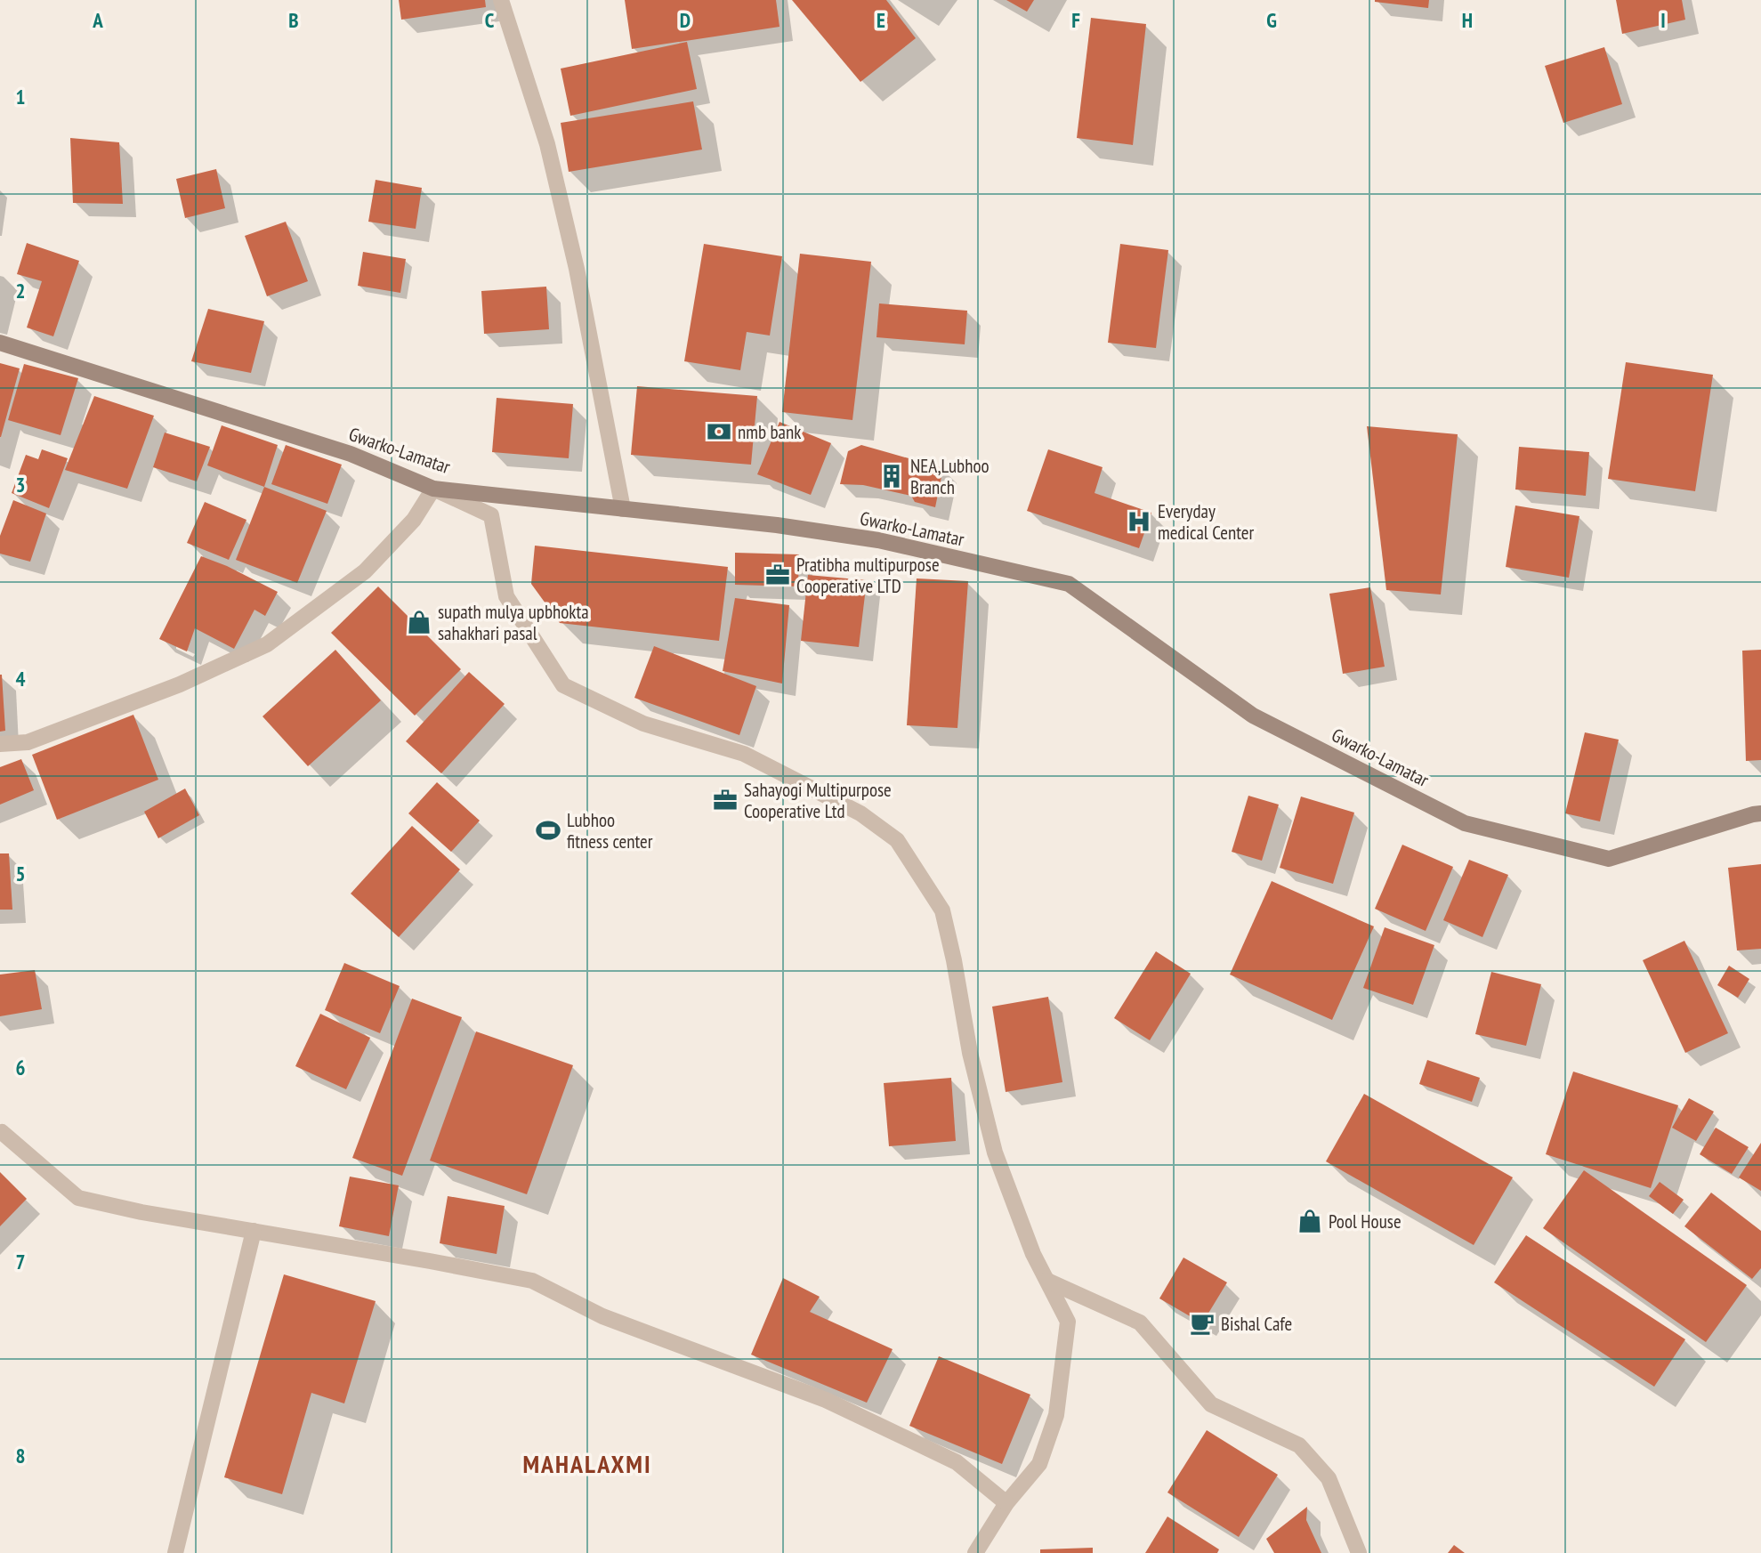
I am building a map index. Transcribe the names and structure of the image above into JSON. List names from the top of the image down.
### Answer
{
  "streets": {
    "main road": ["Gwarko-Lamatar"]
  },
  "districts": ["MAHALAXMI"],
  "places": {
    "bank": ["nmb bank"],
    "building": ["NEA,Lubhoo Branch"],
    "hospital": ["Everyday medical Center"],
    "office": ["Pratibha multipurpose Cooperative LTD", "Sahayogi Multipurpose Cooperative Ltd"],
    "shop": ["supath mulya upbhokta sahakhari pasal", "Pool House"],
    "sports": ["Lubhoo fitness center"],
    "cafe": ["Bishal Cafe"]
  },
  "grid": {
    "columns": [
      "A",
      "B",
      "C",
      "D",
      "E",
      "F",
      "G",
      "H",
      "I"
    ],
    "rows": [
      "1",
      "2",
      "3",
      "4",
      "5",
      "6",
      "7",
      "8"
    ]
  }
}
